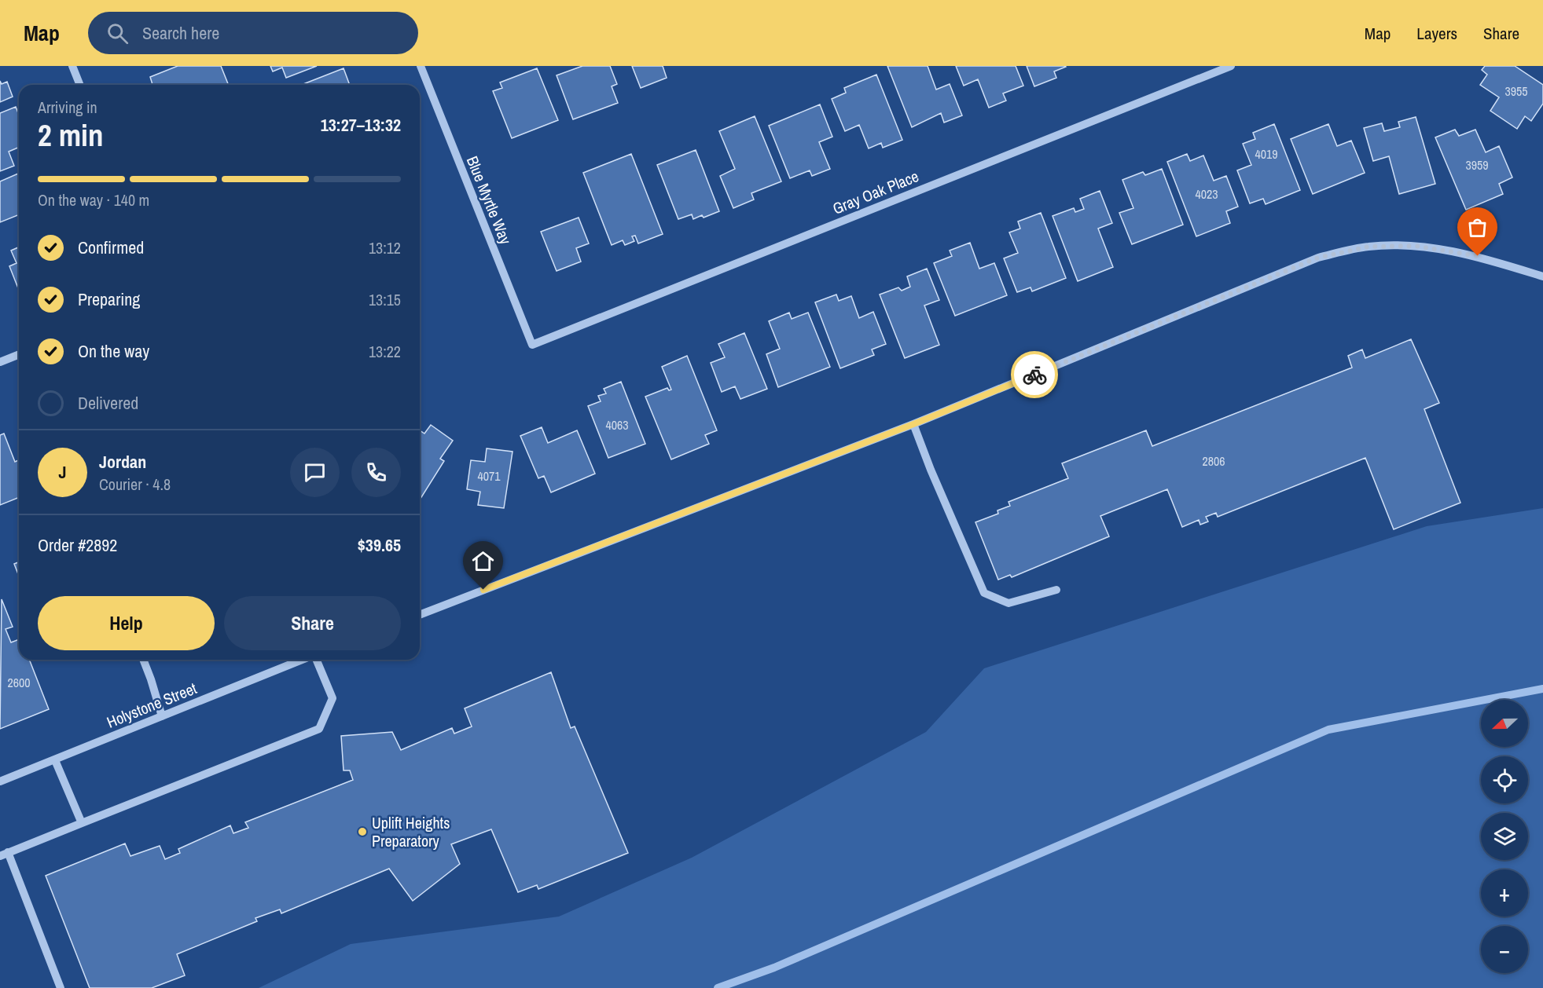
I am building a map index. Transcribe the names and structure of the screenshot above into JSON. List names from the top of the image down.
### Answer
{
  "streets": {
    "street": ["Gray Oak Place", "Blue Myrtle Way", "Holystone Street"]
  },
  "crossings": [
    ["Gray Oak Place", "Blue Myrtle Way"]
  ],
  "places": ["Uplift Heights Preparatory"],
  "house_numbers": [
    "3955",
    "4019",
    "3959",
    "4023",
    "4063",
    "2806",
    "4071",
    "2600"
  ],
  "north": "left",
  "page": {
    "header": "Map",
    "search": "Search here",
    "nav": ["Map", "Layers", "Share"],
    "heading": ["2 min", "Arriving in", "13:27–13:32"],
    "panel": [
      "Jordan",
      "Courier · 4.8",
      "Order #2892",
      "$39.65"
    ],
    "bar": "On the way · 140 m",
    "list": [
      ["Confirmed", "13:12"],
      ["Preparing", "13:15"],
      ["On the way", "13:22"],
      "Delivered"
    ],
    "round": "J",
    "buttons": ["Help", "Share"],
    "map_buttons": ["+", "−"]
  }
}
